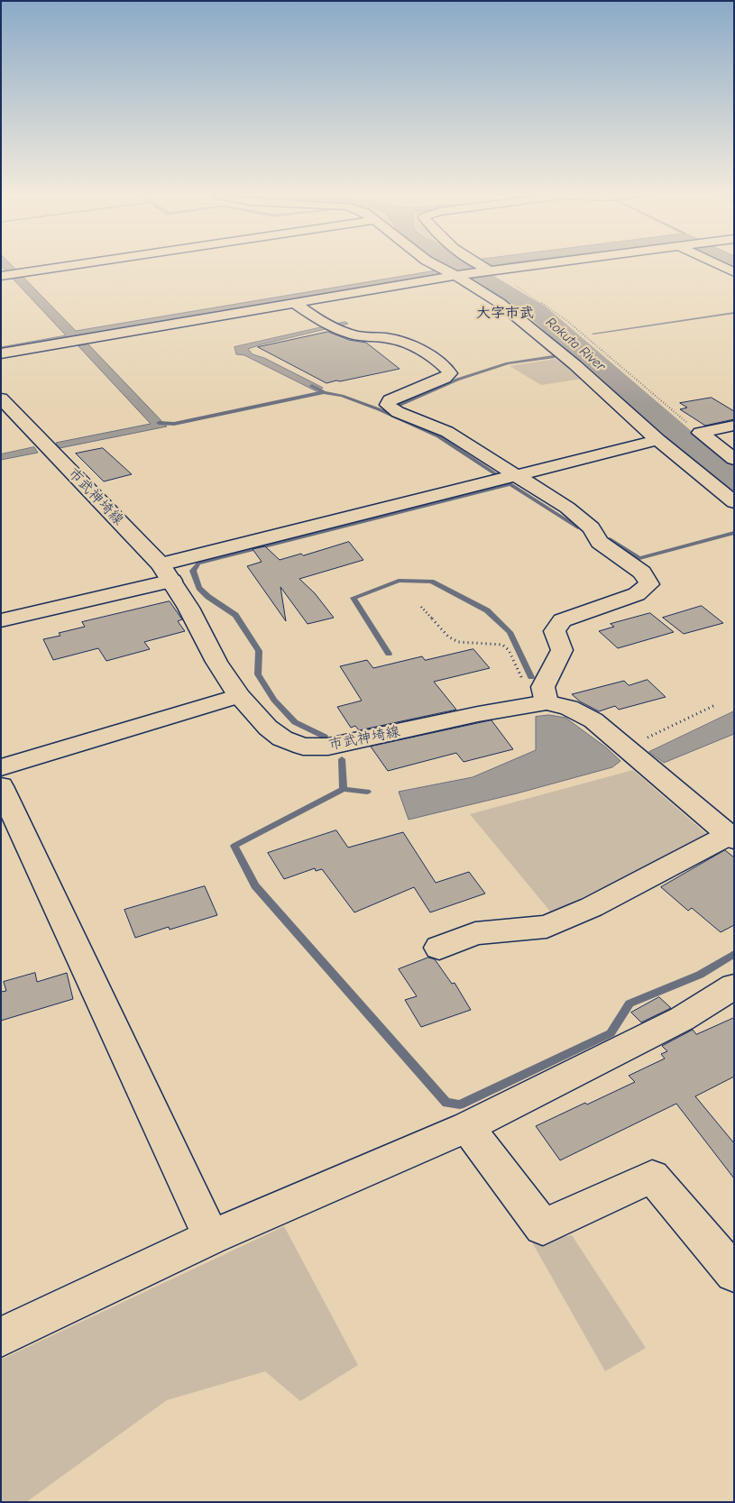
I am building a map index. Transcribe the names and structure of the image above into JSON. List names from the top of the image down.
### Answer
{
  "streets": {
    "street": ["市武神埼線"]
  },
  "districts": ["大字市武"],
  "water": ["Rokuta River"]
}
